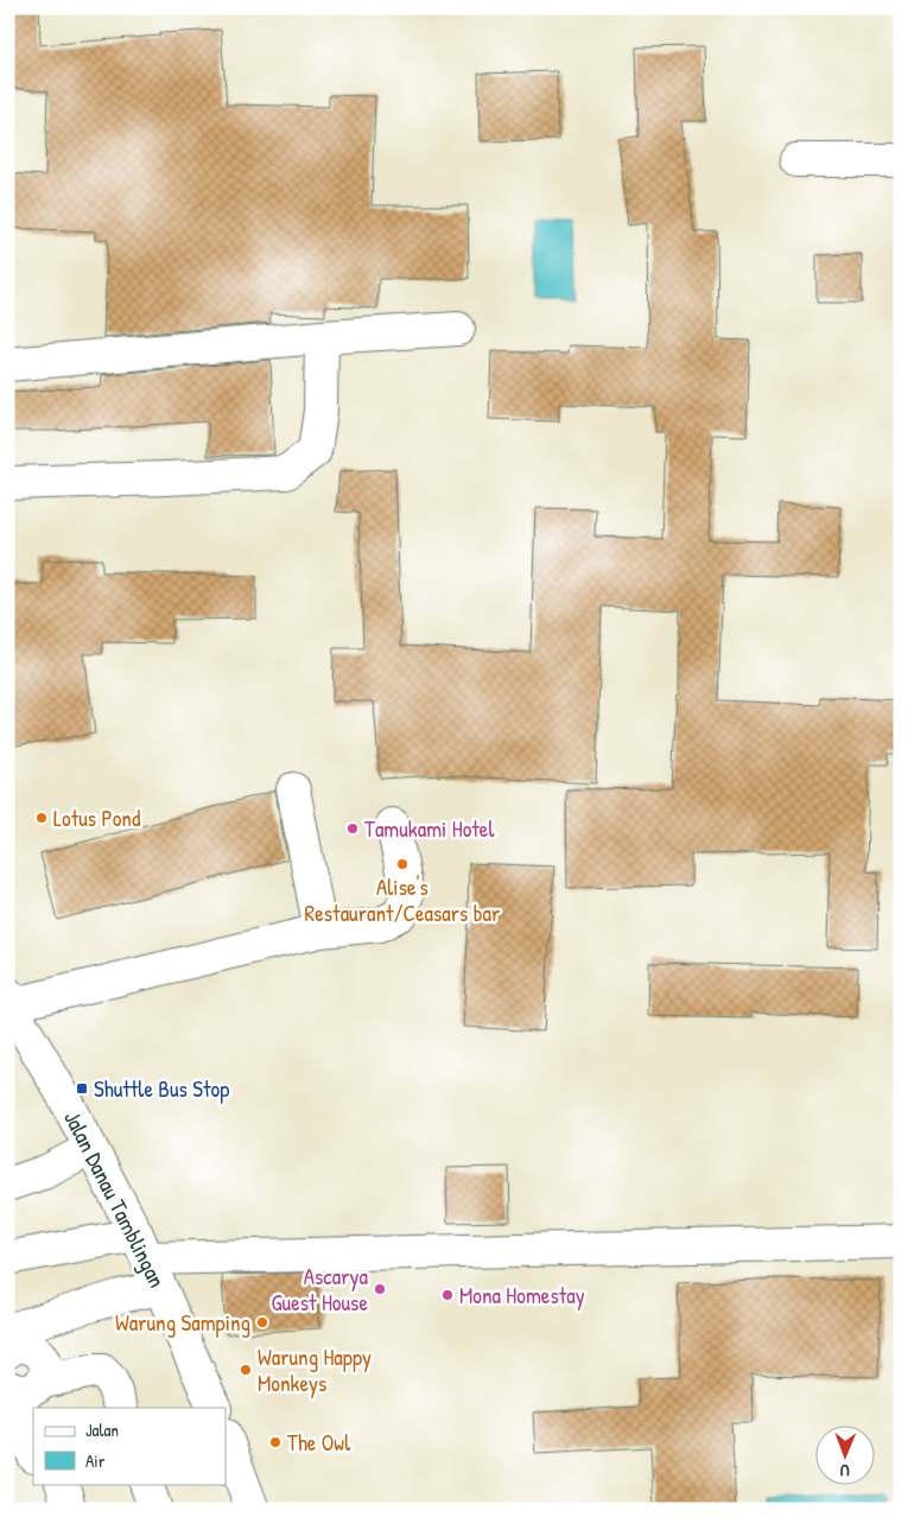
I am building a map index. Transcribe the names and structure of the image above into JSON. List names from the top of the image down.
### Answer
{
  "streets": {
    "street": ["Jalan Danau Tamblingan"]
  },
  "places": {
    "other": [
      "Lotus Pond",
      "Tamukami Hotel",
      "Alise's Restaurant/Ceasars bar",
      "Ascarya Guest House",
      "Mona Homestay",
      "Warung Samping",
      "Warung Happy Monkeys",
      "The Owl"
    ],
    "transit": ["Shuttle Bus Stop"]
  },
  "legend": ["Jalan", "Air"],
  "north": "bottom"
}
